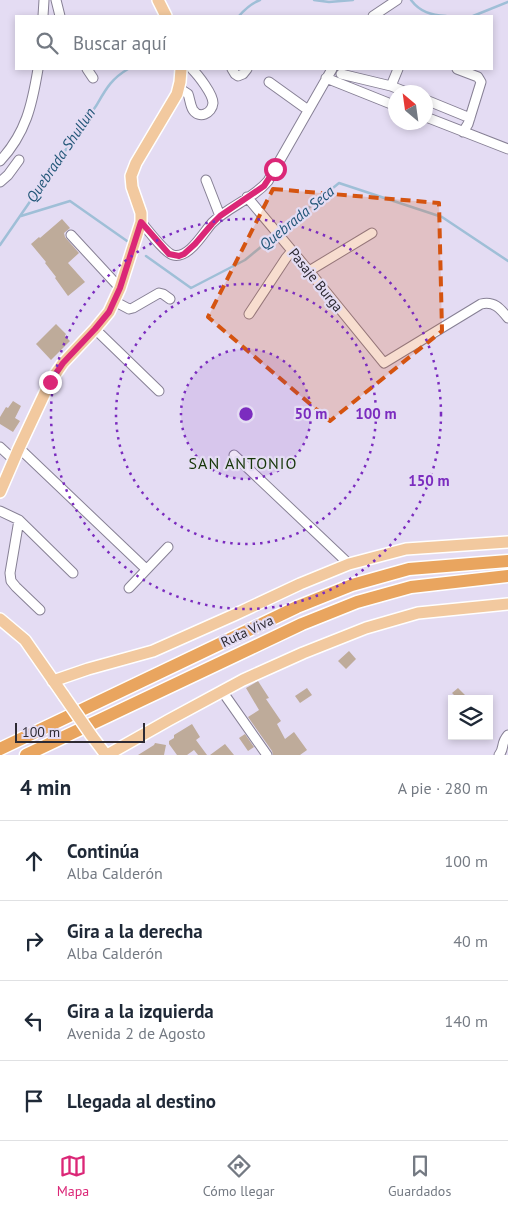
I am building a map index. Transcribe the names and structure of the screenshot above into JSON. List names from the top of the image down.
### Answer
{
  "streets": {
    "highway": ["Ruta Viva"],
    "street": ["Pasaje Burga"]
  },
  "districts": ["SAN ANTONIO"],
  "water": ["Quebrada Shullun", "Quebrada Seca"],
  "scale_bar": "100 m",
  "north": "top left",
  "page": {
    "search": "Buscar aquí",
    "scale": "100 m",
    "heading": ["4 min", "A pie · 280 m"],
    "list": [
      ["Continúa", "Alba Calderón", "100 m"],
      ["Gira a la derecha", "Alba Calderón", "40 m"],
      ["Gira a la izquierda", "Avenida 2 de Agosto", "140 m"],
      "Llegada al destino"
    ],
    "nav": ["Mapa", "Cómo llegar", "Guardados"]
  },
  "rings": ["50 m", "100 m", "150 m"]
}
